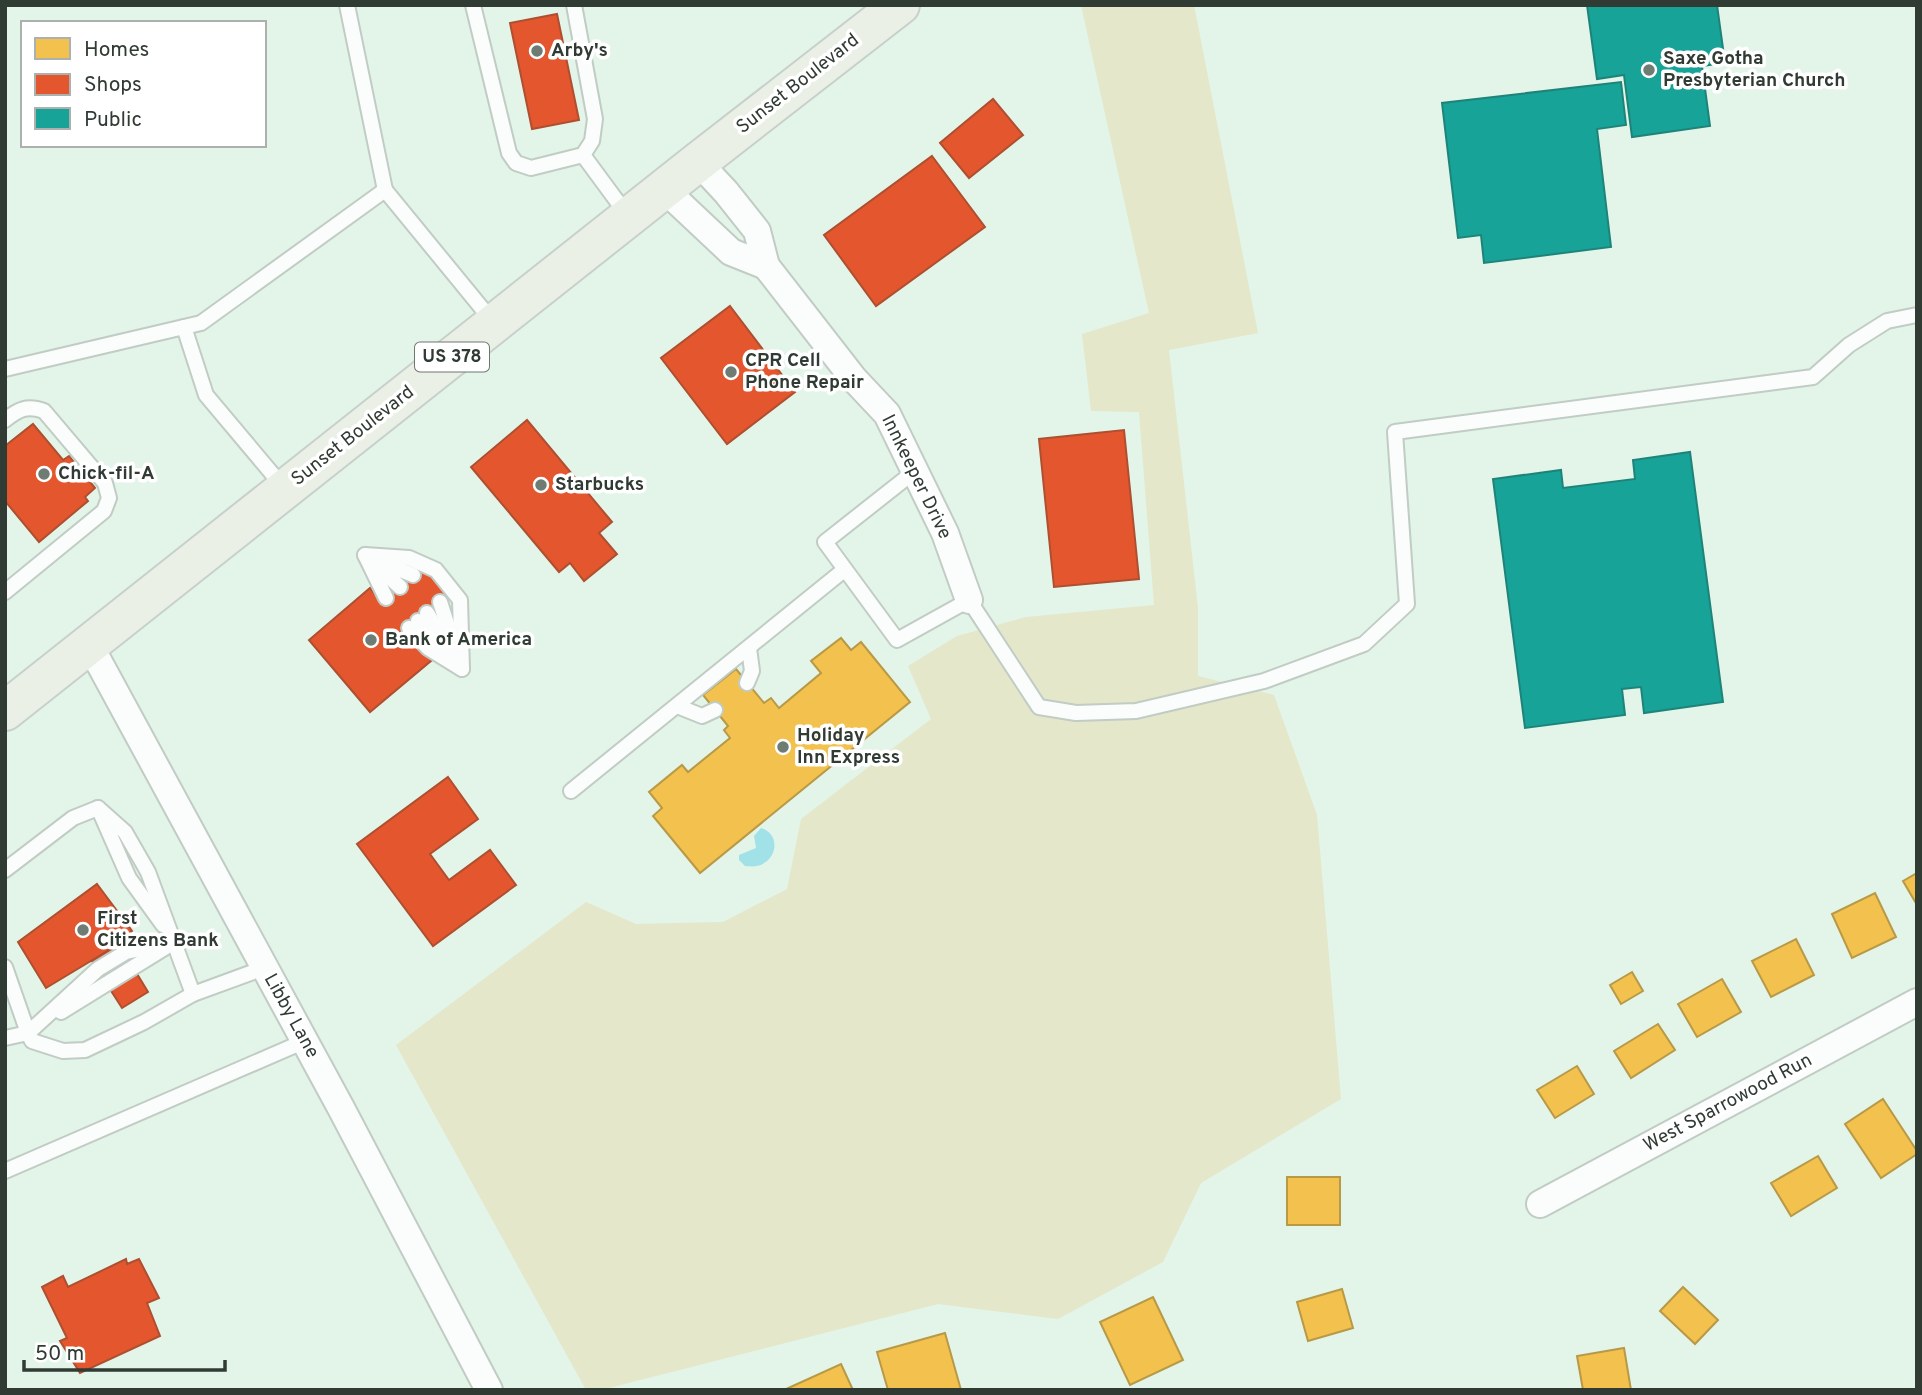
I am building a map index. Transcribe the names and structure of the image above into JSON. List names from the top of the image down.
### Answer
{
  "streets": {
    "main road": ["Sunset Boulevard", "US 378"],
    "street": ["Innkeeper Drive", "Libby Lane", "West Sparrowood Run"]
  },
  "crossings": [
    ["Sunset Boulevard", "Innkeeper Drive"],
    ["Sunset Boulevard", "Libby Lane"]
  ],
  "places": [
    "Arby's",
    "Saxe Gotha Presbyterian Church",
    "CPR Cell Phone Repair",
    "Chick-fil-A",
    "Starbucks",
    "Bank of America",
    "Holiday Inn Express",
    "First Citizens Bank"
  ],
  "legend": ["Homes", "Shops", "Public"],
  "scale_bar": "50 m"
}
